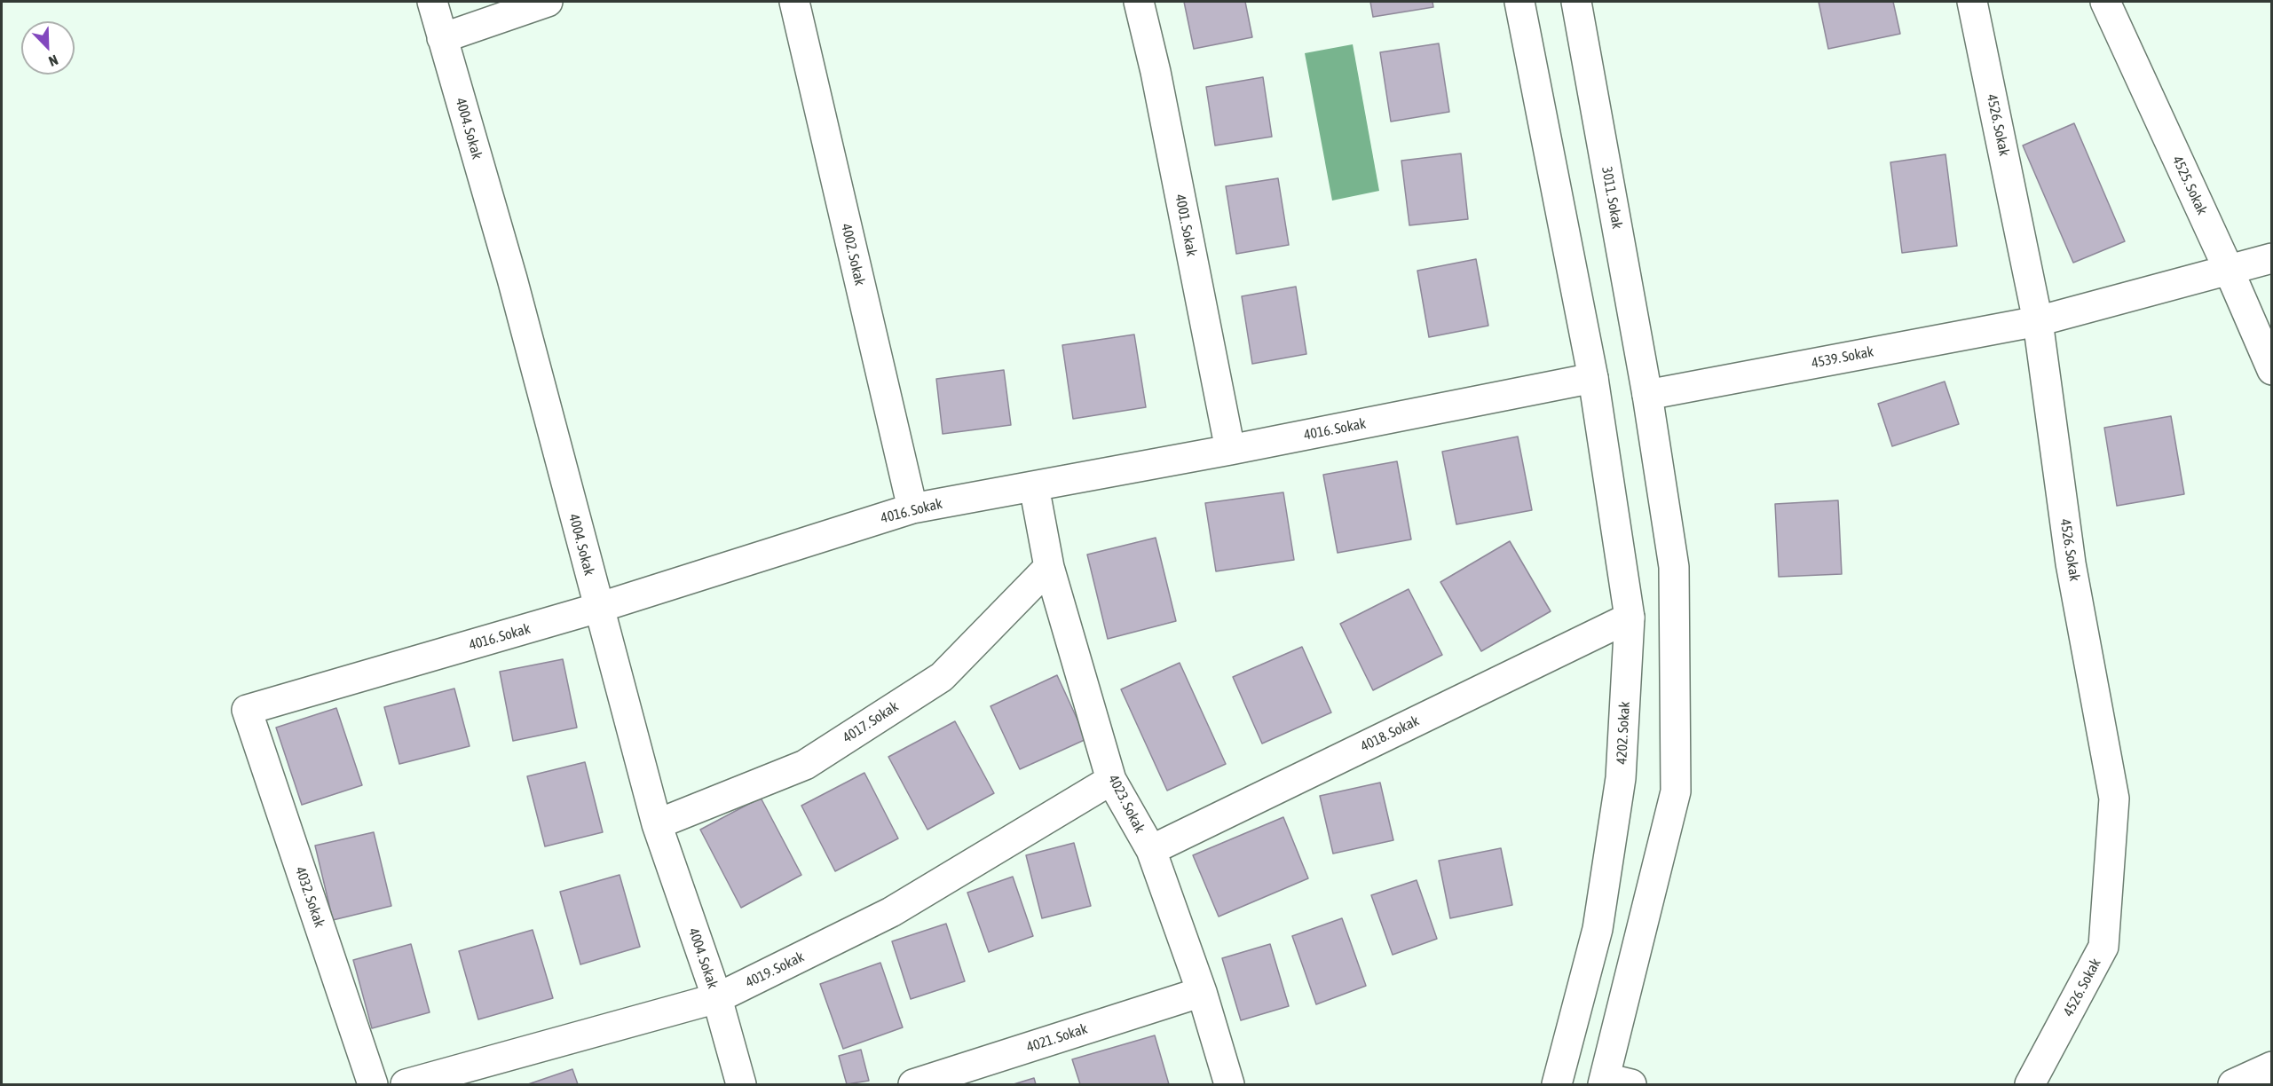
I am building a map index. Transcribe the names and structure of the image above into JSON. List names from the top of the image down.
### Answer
{
  "streets": {
    "street": [
      "4526. Sokak",
      "4004. Sokak",
      "4525. Sokak",
      "3011. Sokak",
      "4001. Sokak",
      "4002. Sokak",
      "4539. Sokak",
      "4016. Sokak",
      "4017. Sokak",
      "4202. Sokak",
      "4018. Sokak",
      "4023. Sokak",
      "4032. Sokak",
      "4019. Sokak",
      "4021. Sokak"
    ]
  },
  "crossings": [
    ["4526. Sokak", "4539. Sokak"],
    ["4004. Sokak", "4016. Sokak"],
    ["4004. Sokak", "4017. Sokak"],
    ["4004. Sokak", "4019. Sokak"],
    ["4525. Sokak", "4539. Sokak"],
    ["3011. Sokak", "4539. Sokak"],
    ["4001. Sokak", "4016. Sokak"],
    ["4002. Sokak", "4016. Sokak"],
    ["4016. Sokak", "4202. Sokak"],
    ["4016. Sokak", "4023. Sokak"],
    ["4016. Sokak", "4032. Sokak"],
    ["4017. Sokak", "4023. Sokak"],
    ["4202. Sokak", "4018. Sokak"],
    ["4018. Sokak", "4023. Sokak"],
    ["4023. Sokak", "4019. Sokak"],
    ["4023. Sokak", "4021. Sokak"]
  ],
  "north": "bottom right"
}
